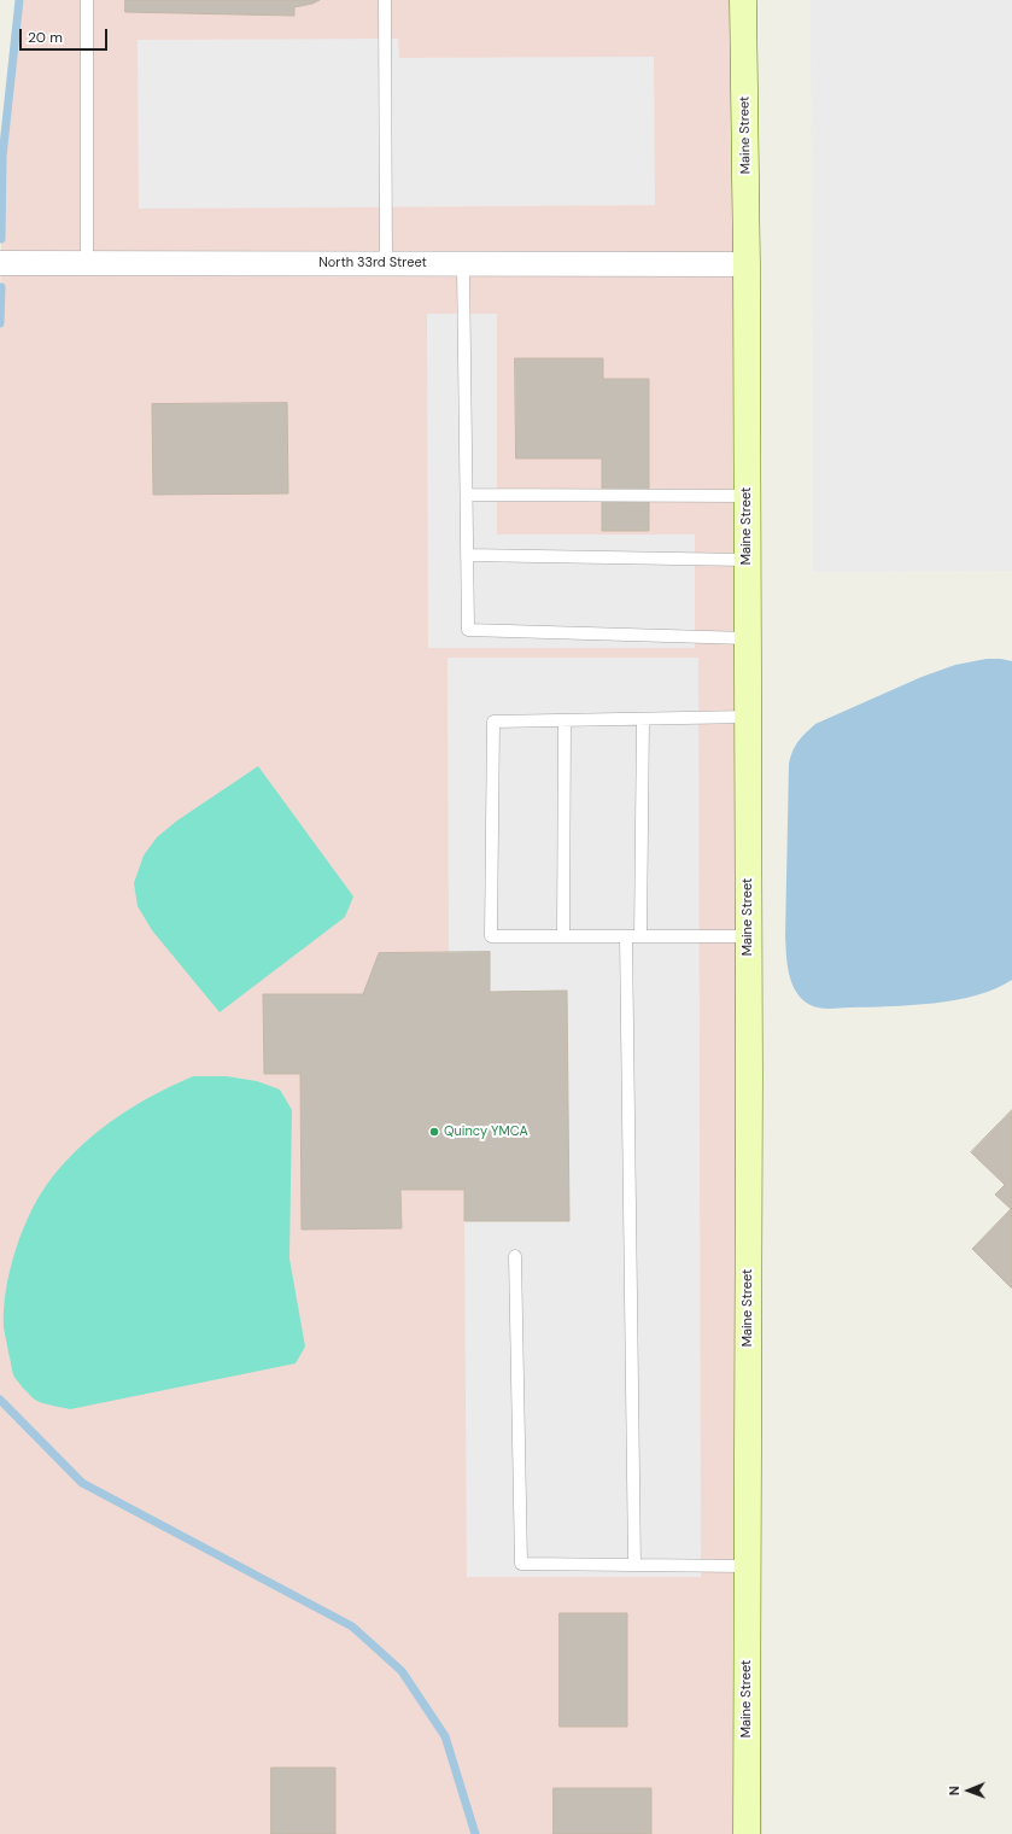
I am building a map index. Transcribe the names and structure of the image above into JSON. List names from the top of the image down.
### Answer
{
  "streets": {
    "street": ["Maine Street", "North 33rd Street"]
  },
  "crossings": [
    ["Maine Street", "North 33rd Street"]
  ],
  "places": ["Quincy YMCA"],
  "scale_bar": "20 m",
  "north": "left"
}
